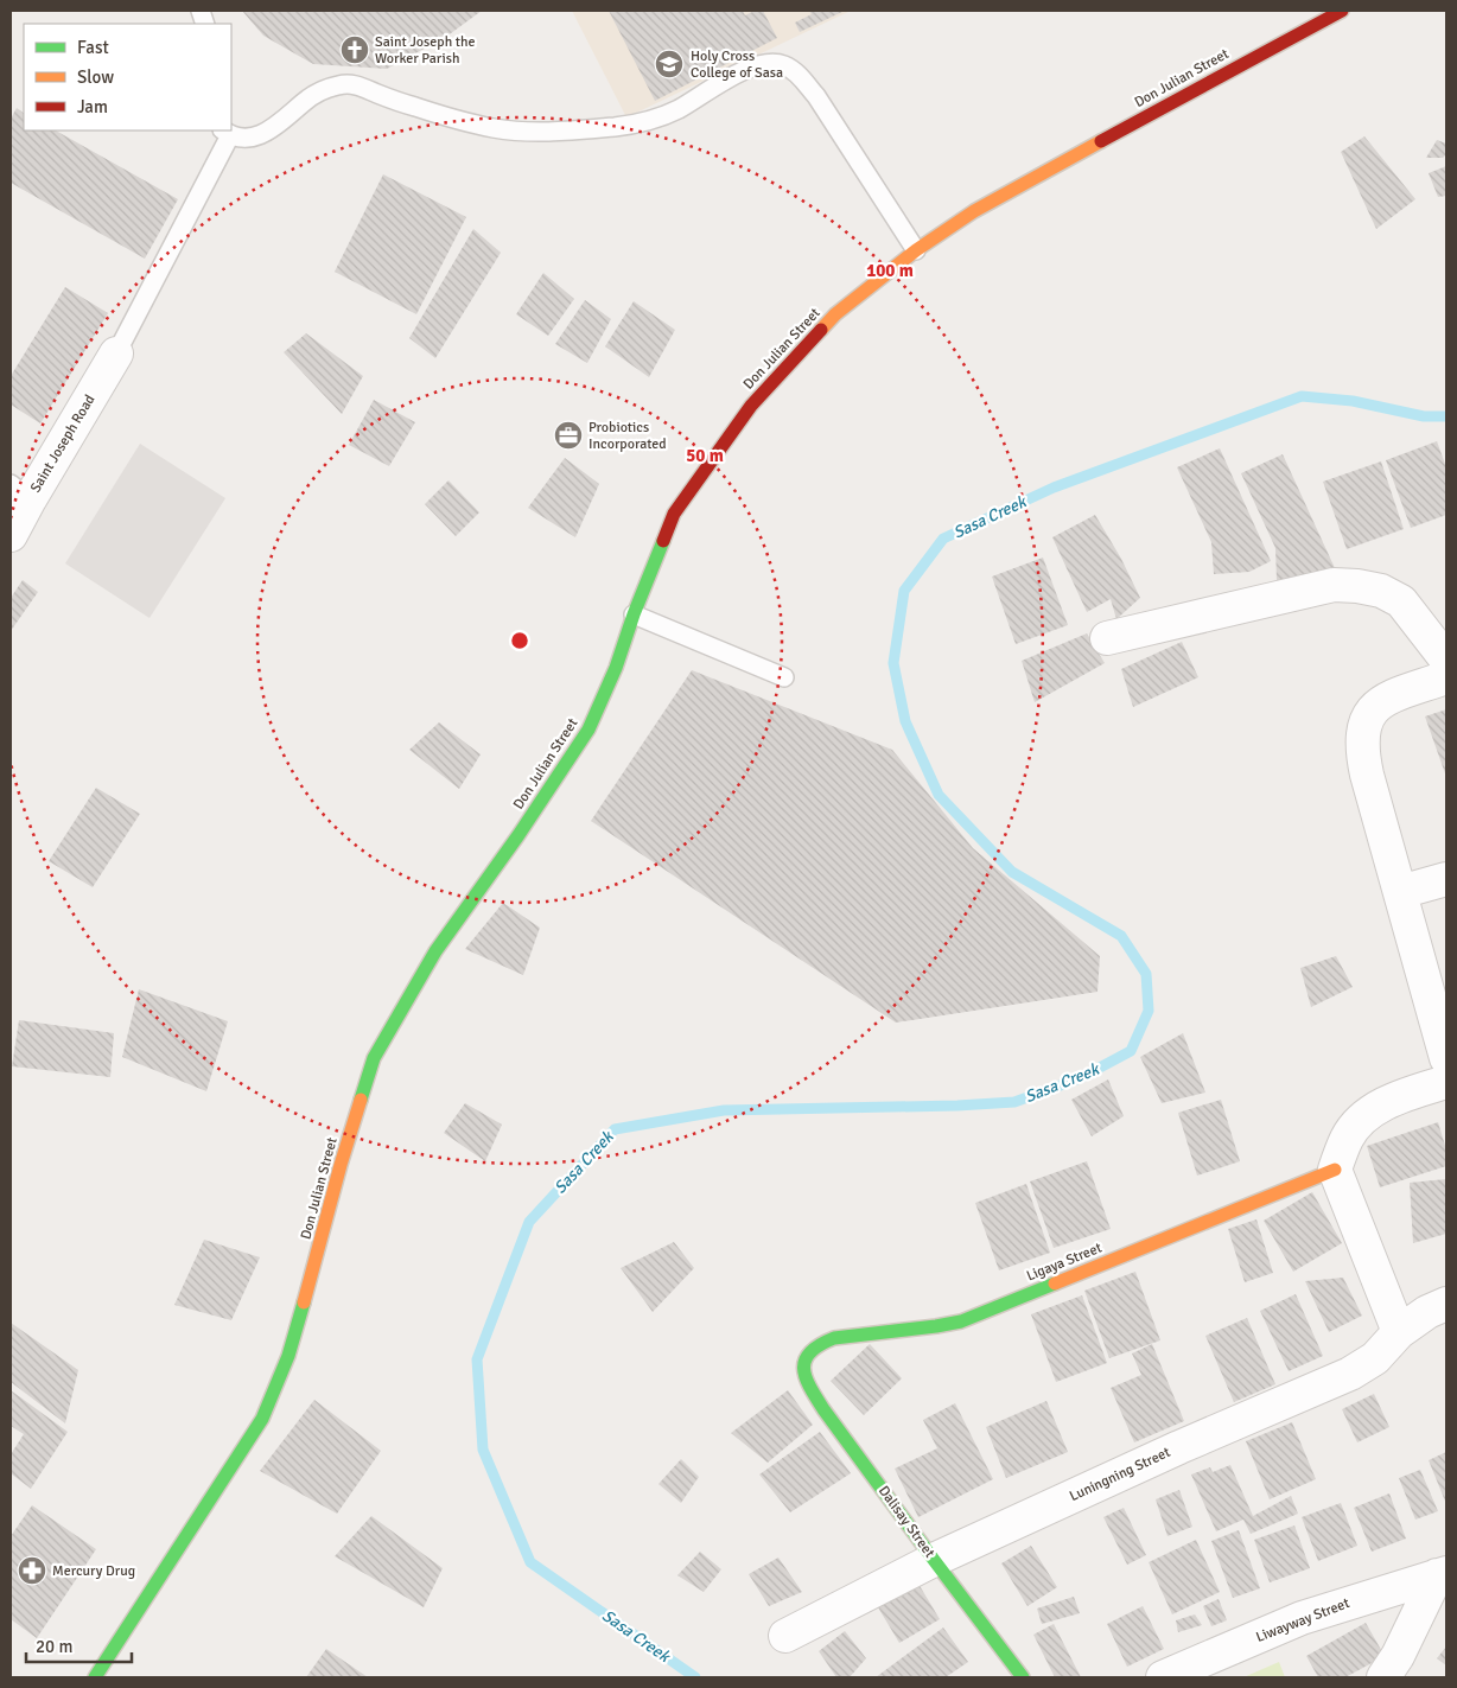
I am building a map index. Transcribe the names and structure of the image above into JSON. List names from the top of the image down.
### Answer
{
  "streets": {
    "street": [
      "Don Julian Street",
      "Saint Joseph Road",
      "Ligaya Street",
      "Luningning Street",
      "Dalisay Street",
      "Liwayway Street"
    ]
  },
  "crossings": [
    ["Ligaya Street", "Dalisay Street"],
    ["Luningning Street", "Dalisay Street"]
  ],
  "water": ["Sasa Creek"],
  "places": {
    "church": ["Saint Joseph the Worker Parish"],
    "school or university": ["Holy Cross College of Sasa"],
    "office": ["Probiotics Incorporated"],
    "pharmacy": ["Mercury Drug"]
  },
  "legend": ["Fast", "Slow", "Jam"],
  "scale_bar": "20 m",
  "rings": ["100 m", "50 m"]
}
